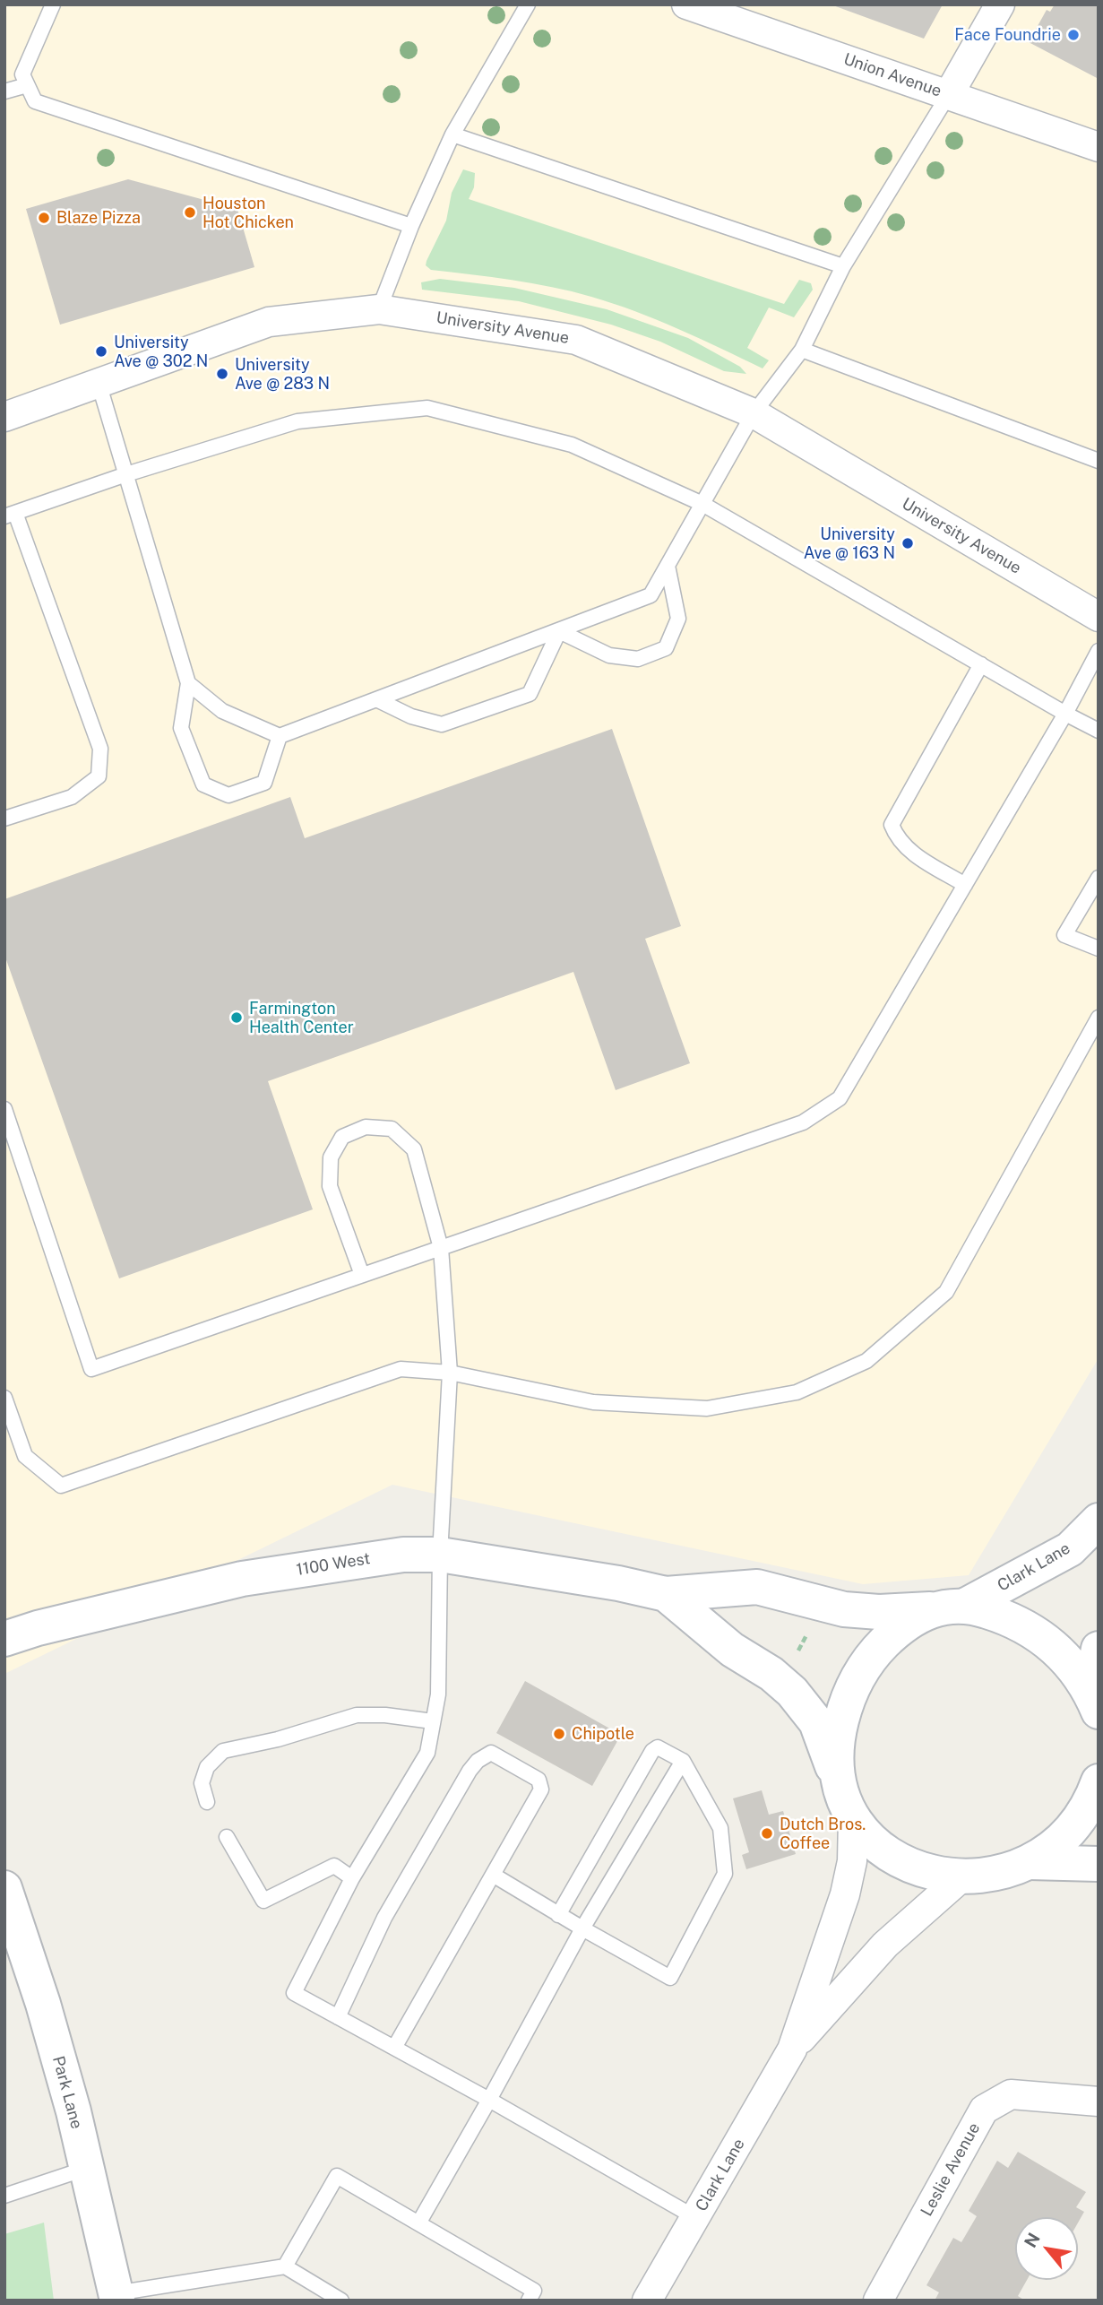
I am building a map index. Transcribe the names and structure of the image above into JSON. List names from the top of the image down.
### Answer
{
  "streets": {
    "main road": ["1100 West", "Clark Lane", "Park Lane"],
    "street": ["Union Avenue", "University Avenue", "Leslie Avenue"]
  },
  "crossings": [
    ["1100 West", "Clark Lane"]
  ],
  "places": [
    "Face Foundrie",
    "Houston Hot Chicken",
    "Blaze Pizza",
    "University Ave @ 302 N",
    "University Ave @ 283 N",
    "University Ave @ 163 N",
    "Farmington Health Center",
    "Chipotle",
    "Dutch Bros. Coffee"
  ],
  "north": "top left"
}
